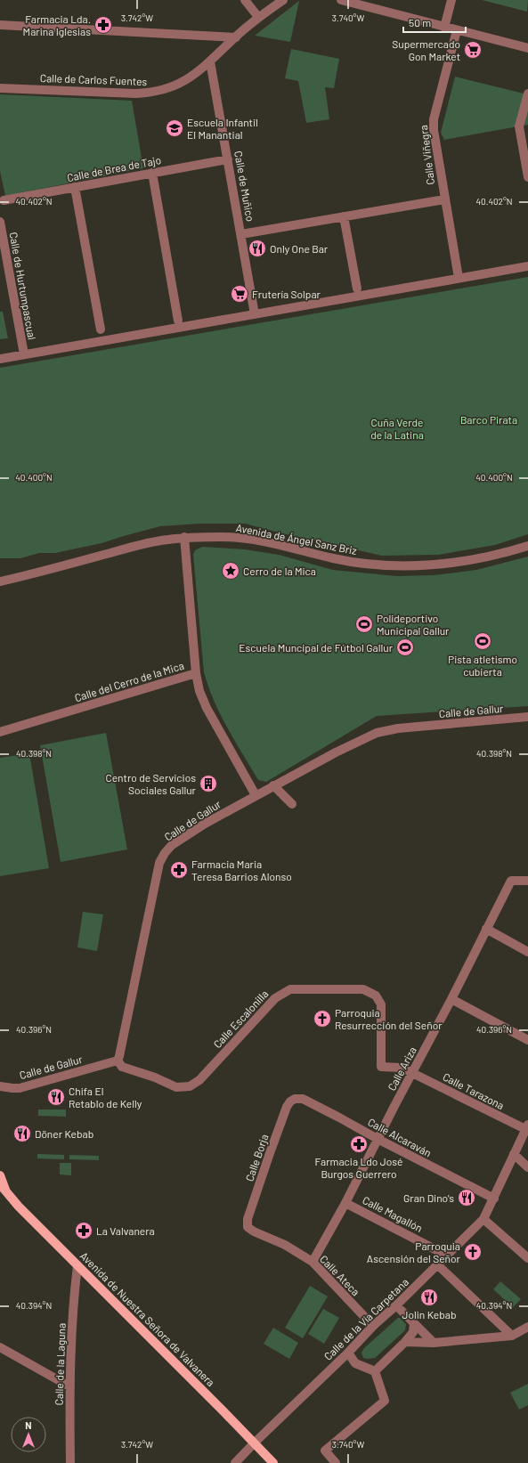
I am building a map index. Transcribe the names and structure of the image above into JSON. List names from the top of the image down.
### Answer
{
  "streets": {
    "main road": ["Avenida de Nuestra Señora de Valvanera"],
    "street": [
      "Calle de Carlos Fuentes",
      "Calle Viñegra",
      "Calle de Brea de Tajo",
      "Calle de Muñico",
      "Calle de Hurtumpascual",
      "Avenida de Ángel Sanz Briz",
      "Calle del Cerro de la Mica",
      "Calle de Gallur",
      "Calle Escalonilla",
      "Calle Ariza",
      "Calle Tarazona",
      "Calle Alcaraván",
      "Calle Borja",
      "Calle Magallón",
      "Calle Ateca",
      "Calle de la Vía Carpetana",
      "Calle de la Laguna"
    ]
  },
  "crossings": [
    ["Calle de Carlos Fuentes", "Calle de Muñico"],
    ["Calle de Brea de Tajo", "Calle de Muñico"],
    ["Calle del Cerro de la Mica", "Calle de Gallur"],
    ["Calle de Gallur", "Calle Escalonilla"],
    ["Calle Escalonilla", "Calle Ariza"],
    ["Calle Escalonilla", "Calle Tarazona"],
    ["Calle Ariza", "Calle Tarazona"],
    ["Calle Ariza", "Calle Alcaraván"],
    ["Calle Ariza", "Calle Magallón"],
    ["Calle Ariza", "Calle Ateca"],
    ["Calle Tarazona", "Calle de la Vía Carpetana"],
    ["Calle Alcaraván", "Calle Borja"],
    ["Calle Alcaraván", "Calle de la Vía Carpetana"],
    ["Calle Borja", "Calle Ateca"],
    ["Calle Magallón", "Calle de la Vía Carpetana"],
    ["Calle Ateca", "Calle de la Vía Carpetana"],
    ["Avenida de Nuestra Señora de Valvanera", "Calle de la Vía Carpetana"],
    ["Avenida de Nuestra Señora de Valvanera", "Calle de la Laguna"]
  ],
  "parks": ["Barco Pirata", "Cuña Verde de la Latina"],
  "places": {
    "pharmacy": [
      "Farmacia Lda. Marina Iglesias",
      "Farmacia Maria Teresa Barrios Alonso",
      "Farmacia Ldo José Burgos Guerrero",
      "La Valvanera"
    ],
    "supermarket": ["Supermercado Gon Market", "Frutería Solpar"],
    "school or university": ["Escuela Infantil El Manantial"],
    "restaurant": [
      "Only One Bar",
      "Chifa El Retablo de Kelly",
      "Döner Kebab",
      "Gran Dino's",
      "Jolin Kebab"
    ],
    "place": ["Cerro de la Mica"],
    "sports": ["Polideportivo Municipal Gallur", "Pista atletismo cubierta", "Escuela Muncipal de Fútbol Gallur"],
    "building": ["Centro de Servicios Sociales Gallur"],
    "church": ["Parroquia Resurrección del Señor", "Parroquia Ascensión del Señor"]
  },
  "scale_bar": "50 m",
  "north": "top",
  "coordinates": [
    "3.742°W",
    "3.740°W",
    "40.402°N",
    "40.400°N",
    "40.398°N",
    "40.396°N",
    "40.394°N"
  ]
}
